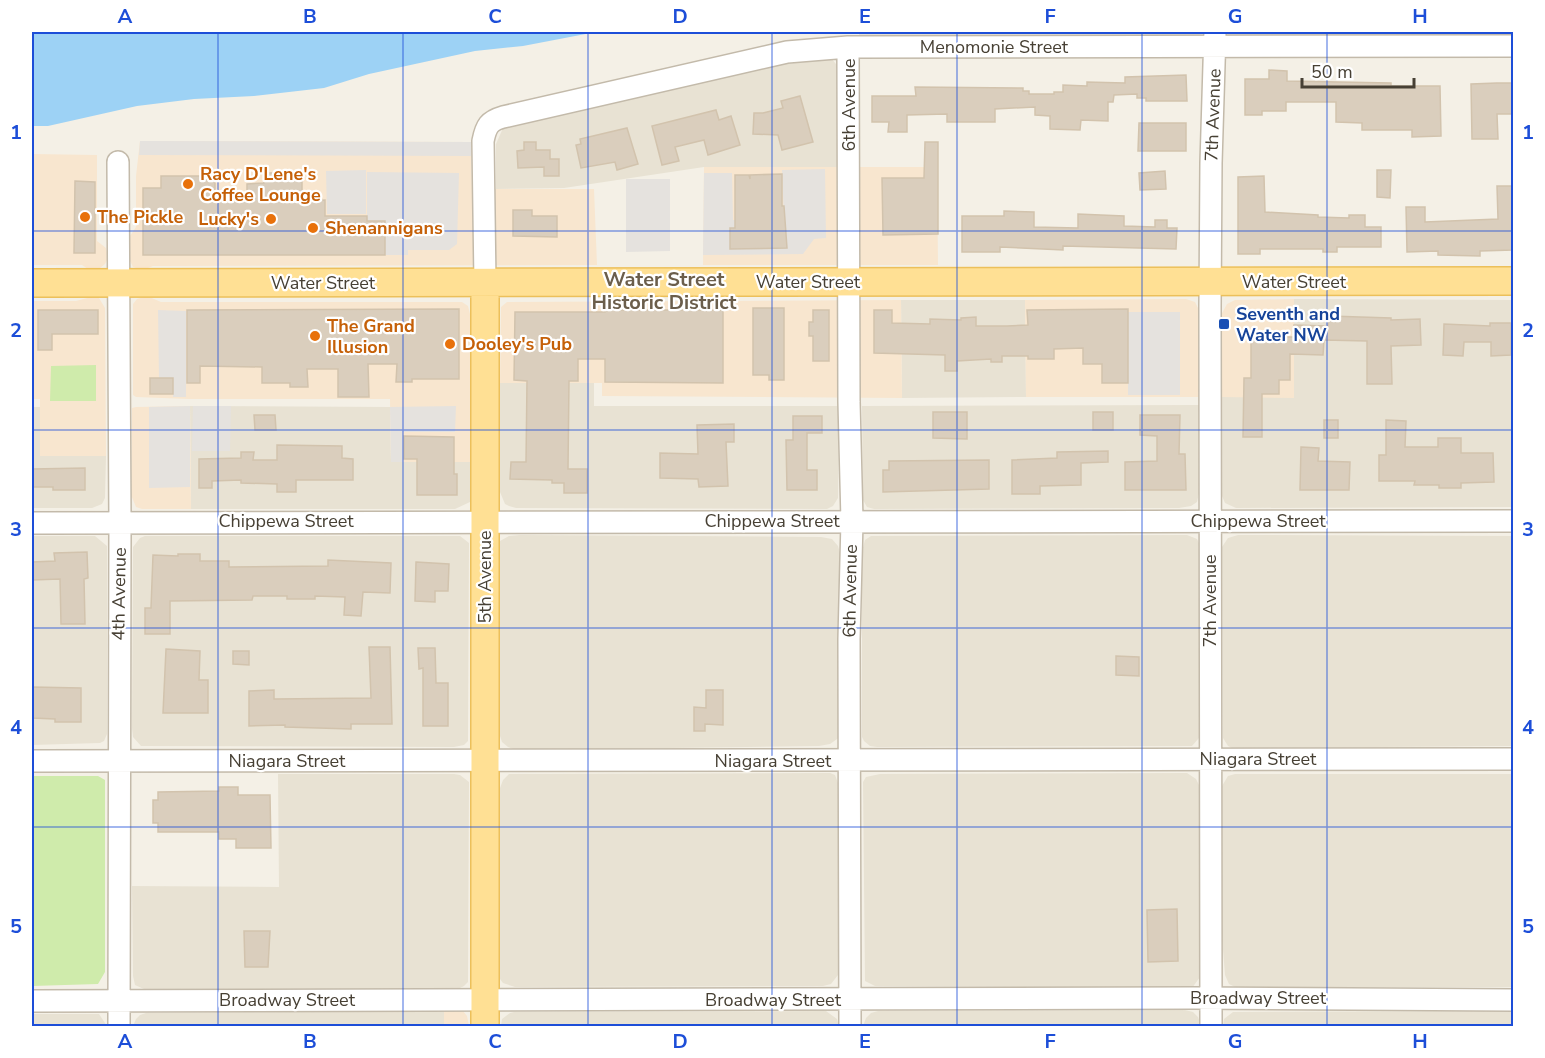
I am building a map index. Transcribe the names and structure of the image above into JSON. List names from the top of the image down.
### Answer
{
  "streets": {
    "main road": ["Water Street", "5th Avenue"],
    "street": [
      "Menomonie Street",
      "6th Avenue",
      "7th Avenue",
      "Chippewa Street",
      "4th Avenue",
      "Niagara Street",
      "Broadway Street"
    ]
  },
  "crossings": [
    ["Menomonie Street", "6th Avenue"],
    ["Menomonie Street", "7th Avenue"],
    ["Menomonie Street", "5th Avenue"],
    ["6th Avenue", "Water Street"],
    ["6th Avenue", "Chippewa Street"],
    ["6th Avenue", "Niagara Street"],
    ["6th Avenue", "Broadway Street"],
    ["7th Avenue", "Water Street"],
    ["7th Avenue", "Chippewa Street"],
    ["7th Avenue", "Niagara Street"],
    ["7th Avenue", "Broadway Street"],
    ["Water Street", "5th Avenue"],
    ["Water Street", "4th Avenue"],
    ["Chippewa Street", "5th Avenue"],
    ["Chippewa Street", "4th Avenue"],
    ["5th Avenue", "Niagara Street"],
    ["5th Avenue", "Broadway Street"],
    ["4th Avenue", "Niagara Street"],
    ["4th Avenue", "Broadway Street"]
  ],
  "districts": ["Water Street Historic District"],
  "places": {
    "other": [
      "Racy D'Lene's Coffee Lounge",
      "The Pickle",
      "Lucky's",
      "Shenannigans",
      "The Grand Illusion",
      "Dooley's Pub"
    ],
    "transit": ["Seventh and Water NW"]
  },
  "scale_bar": "50 m",
  "grid": {
    "columns": [
      "A",
      "B",
      "C",
      "D",
      "E",
      "F",
      "G",
      "H"
    ],
    "rows": [
      "1",
      "2",
      "3",
      "4",
      "5"
    ]
  }
}
